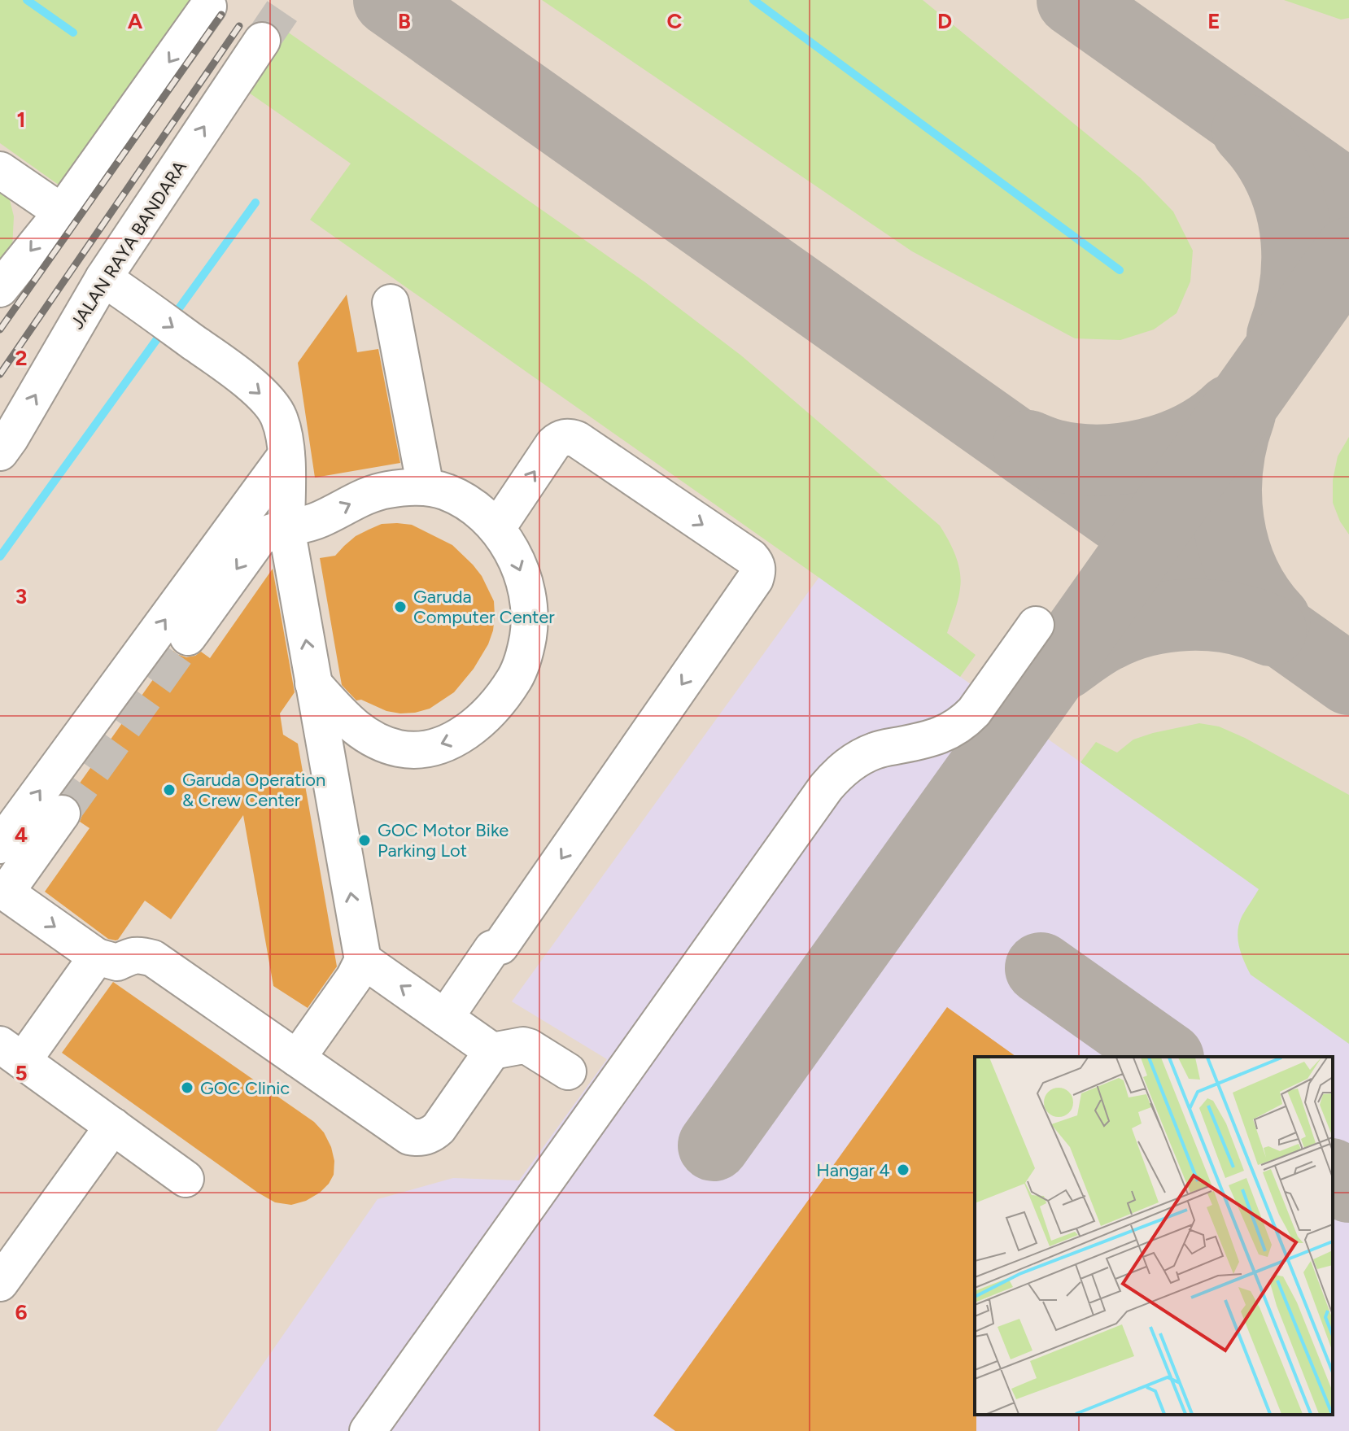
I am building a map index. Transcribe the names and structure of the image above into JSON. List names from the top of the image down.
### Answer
{
  "streets": {
    "street": ["JALAN RAYA BANDARA"]
  },
  "places": [
    "Garuda Computer Center",
    "Garuda Operation & Crew Center",
    "GOC Motor Bike Parking Lot",
    "GOC Clinic",
    "Hangar 4"
  ],
  "grid": {
    "columns": [
      "A",
      "B",
      "C",
      "D",
      "E"
    ],
    "rows": [
      "1",
      "2",
      "3",
      "4",
      "5",
      "6"
    ]
  }
}
